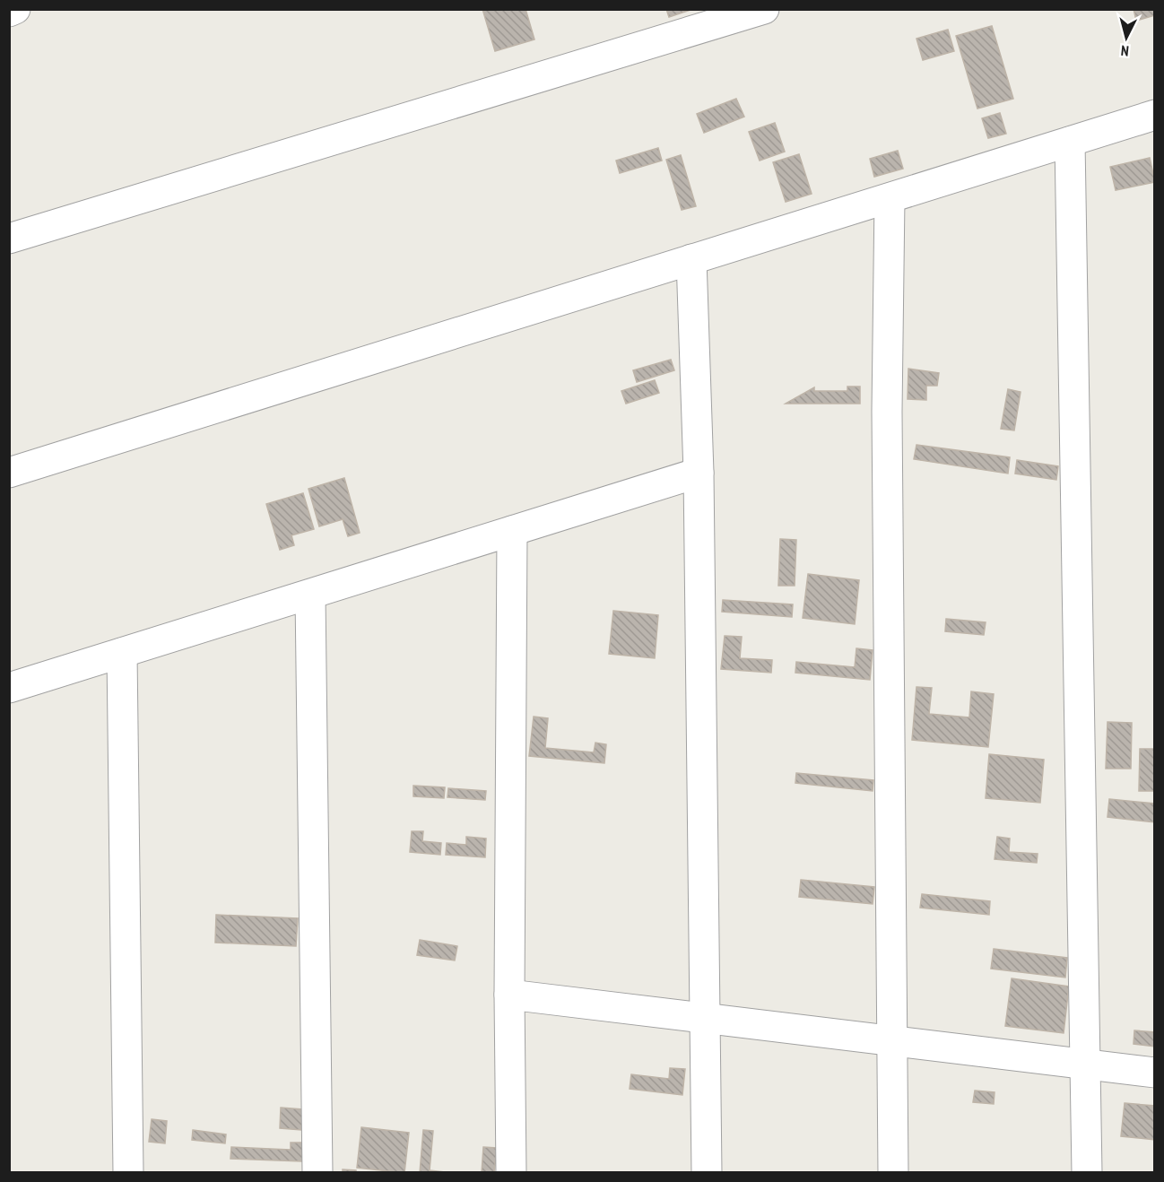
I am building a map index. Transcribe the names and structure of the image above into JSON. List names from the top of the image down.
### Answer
{
  "north": "bottom"
}
